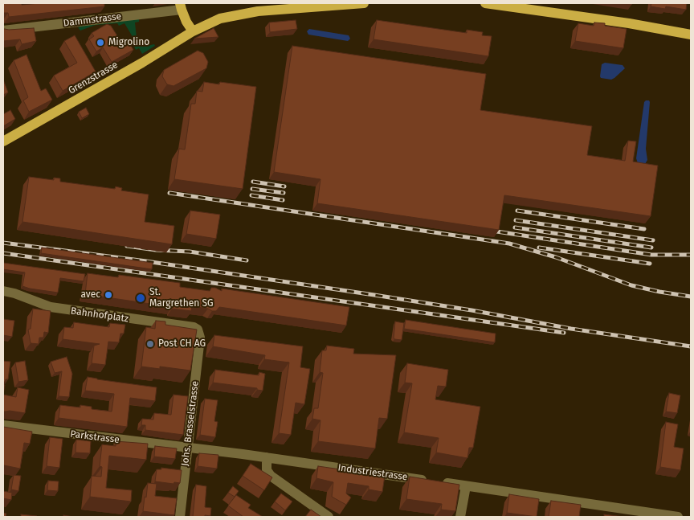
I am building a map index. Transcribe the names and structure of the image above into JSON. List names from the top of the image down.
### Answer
{
  "streets": {
    "main road": ["Grenzstrasse"],
    "street": [
      "Dammstrasse",
      "Bahnhofplatz",
      "Johs. Brasselstrasse",
      "Parkstrasse",
      "Industriestrasse"
    ]
  },
  "crossings": [
    ["Bahnhofplatz", "Johs. Brasselstrasse"],
    ["Johs. Brasselstrasse", "Parkstrasse"],
    ["Johs. Brasselstrasse", "Industriestrasse"],
    ["Parkstrasse", "Industriestrasse"]
  ],
  "places": [
    "Migrolino",
    "avec",
    "St. Margrethen SG",
    "Post CH AG"
  ]
}
